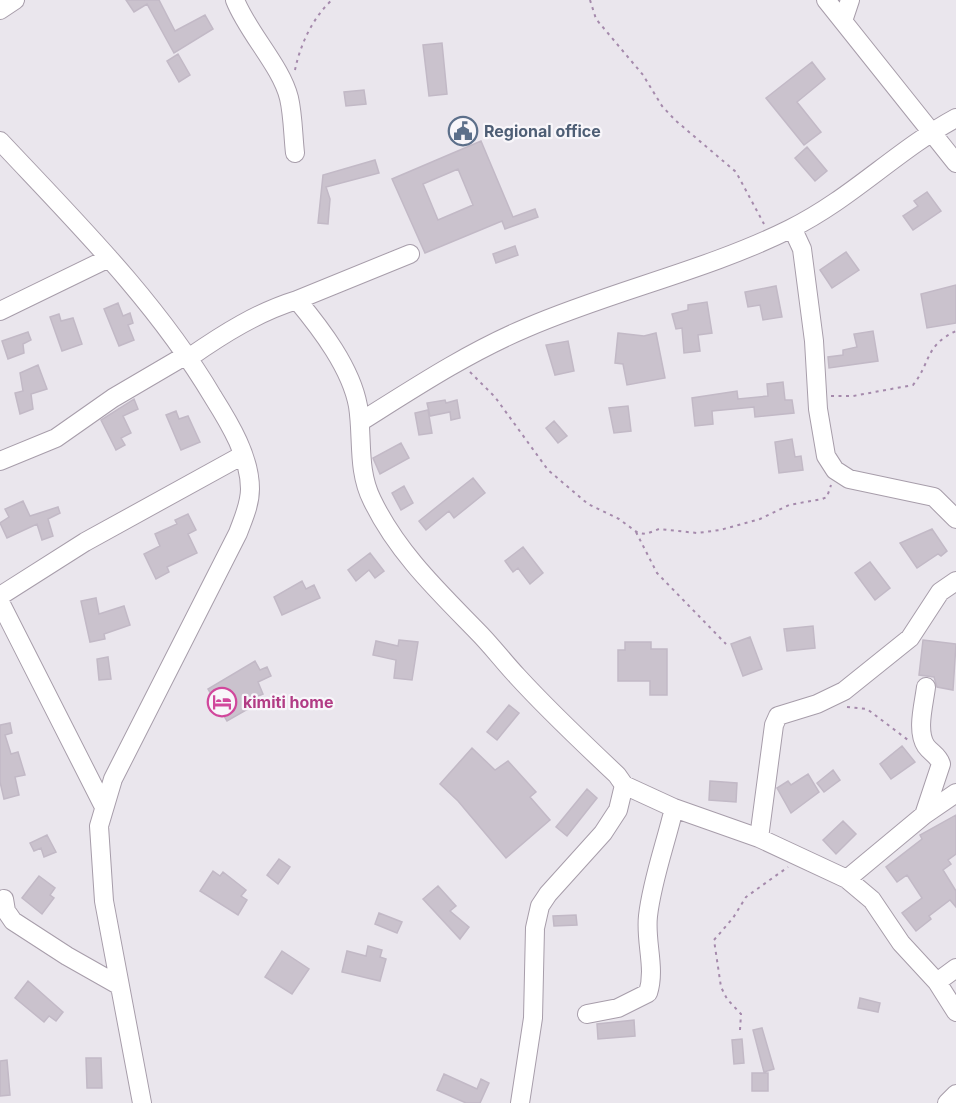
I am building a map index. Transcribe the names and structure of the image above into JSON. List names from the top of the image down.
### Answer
{
  "places": {
    "public building": ["Regional office"],
    "hotel": ["kimiti home"]
  }
}
